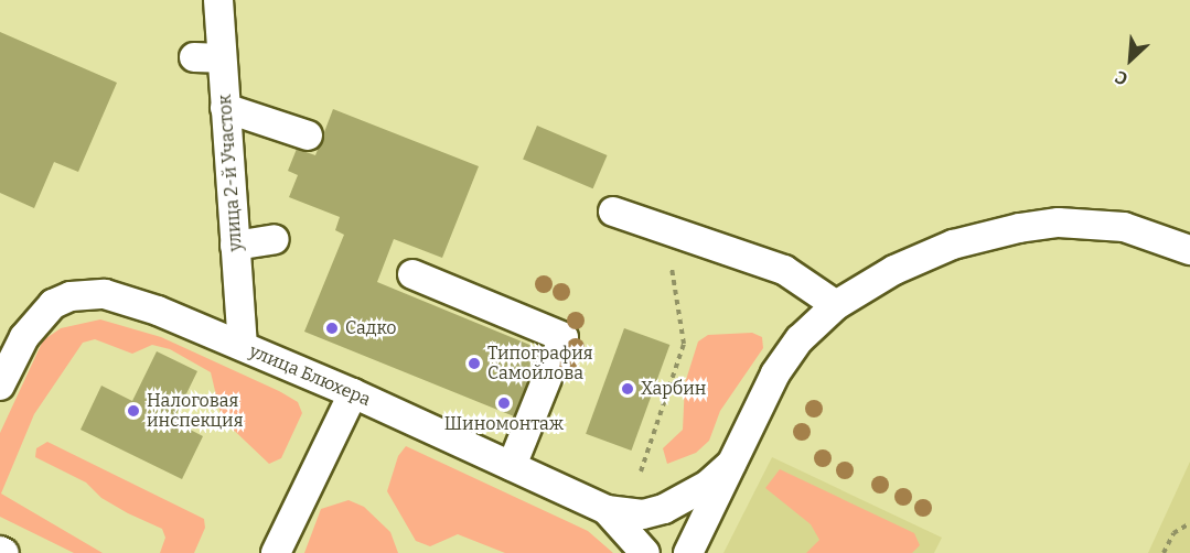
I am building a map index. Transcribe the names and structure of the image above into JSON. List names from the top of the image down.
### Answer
{
  "streets": {
    "street": ["улица 2-й Участок", "улица Блюхера"]
  },
  "crossings": [
    ["улица 2-й Участок", "улица Блюхера"]
  ],
  "places": [
    "Садко",
    "Типография Самойлова",
    "Харбин",
    "Шиномонтаж",
    "Налоговая инспекция"
  ],
  "north": "bottom left"
}
